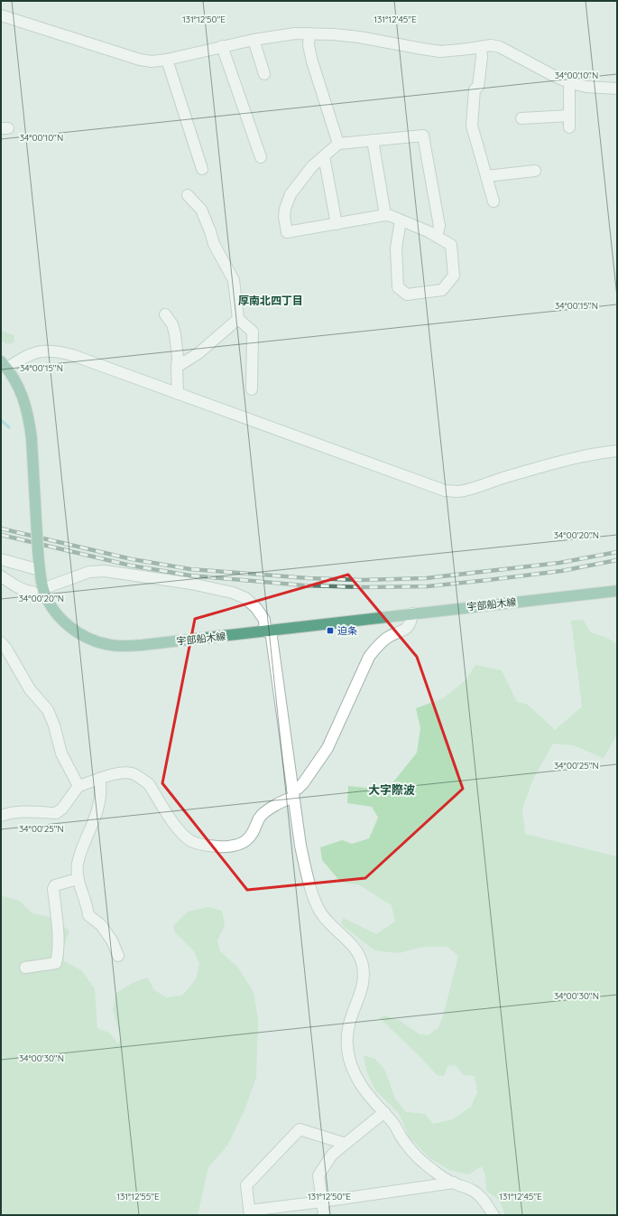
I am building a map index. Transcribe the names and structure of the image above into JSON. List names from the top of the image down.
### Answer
{
  "streets": {
    "main road": ["宇部船木線"]
  },
  "districts": ["厚南北四丁目", "大字際波"],
  "places": {
    "transit": ["迫条"]
  },
  "coordinates": [
    "131°12'50\"E",
    "131°12'45\"E",
    "34°00'10\"N",
    "34°00'15\"N",
    "34°00'20\"N",
    "34°00'25\"N",
    "34°00'30\"N",
    "131°12'55\"E"
  ]
}
